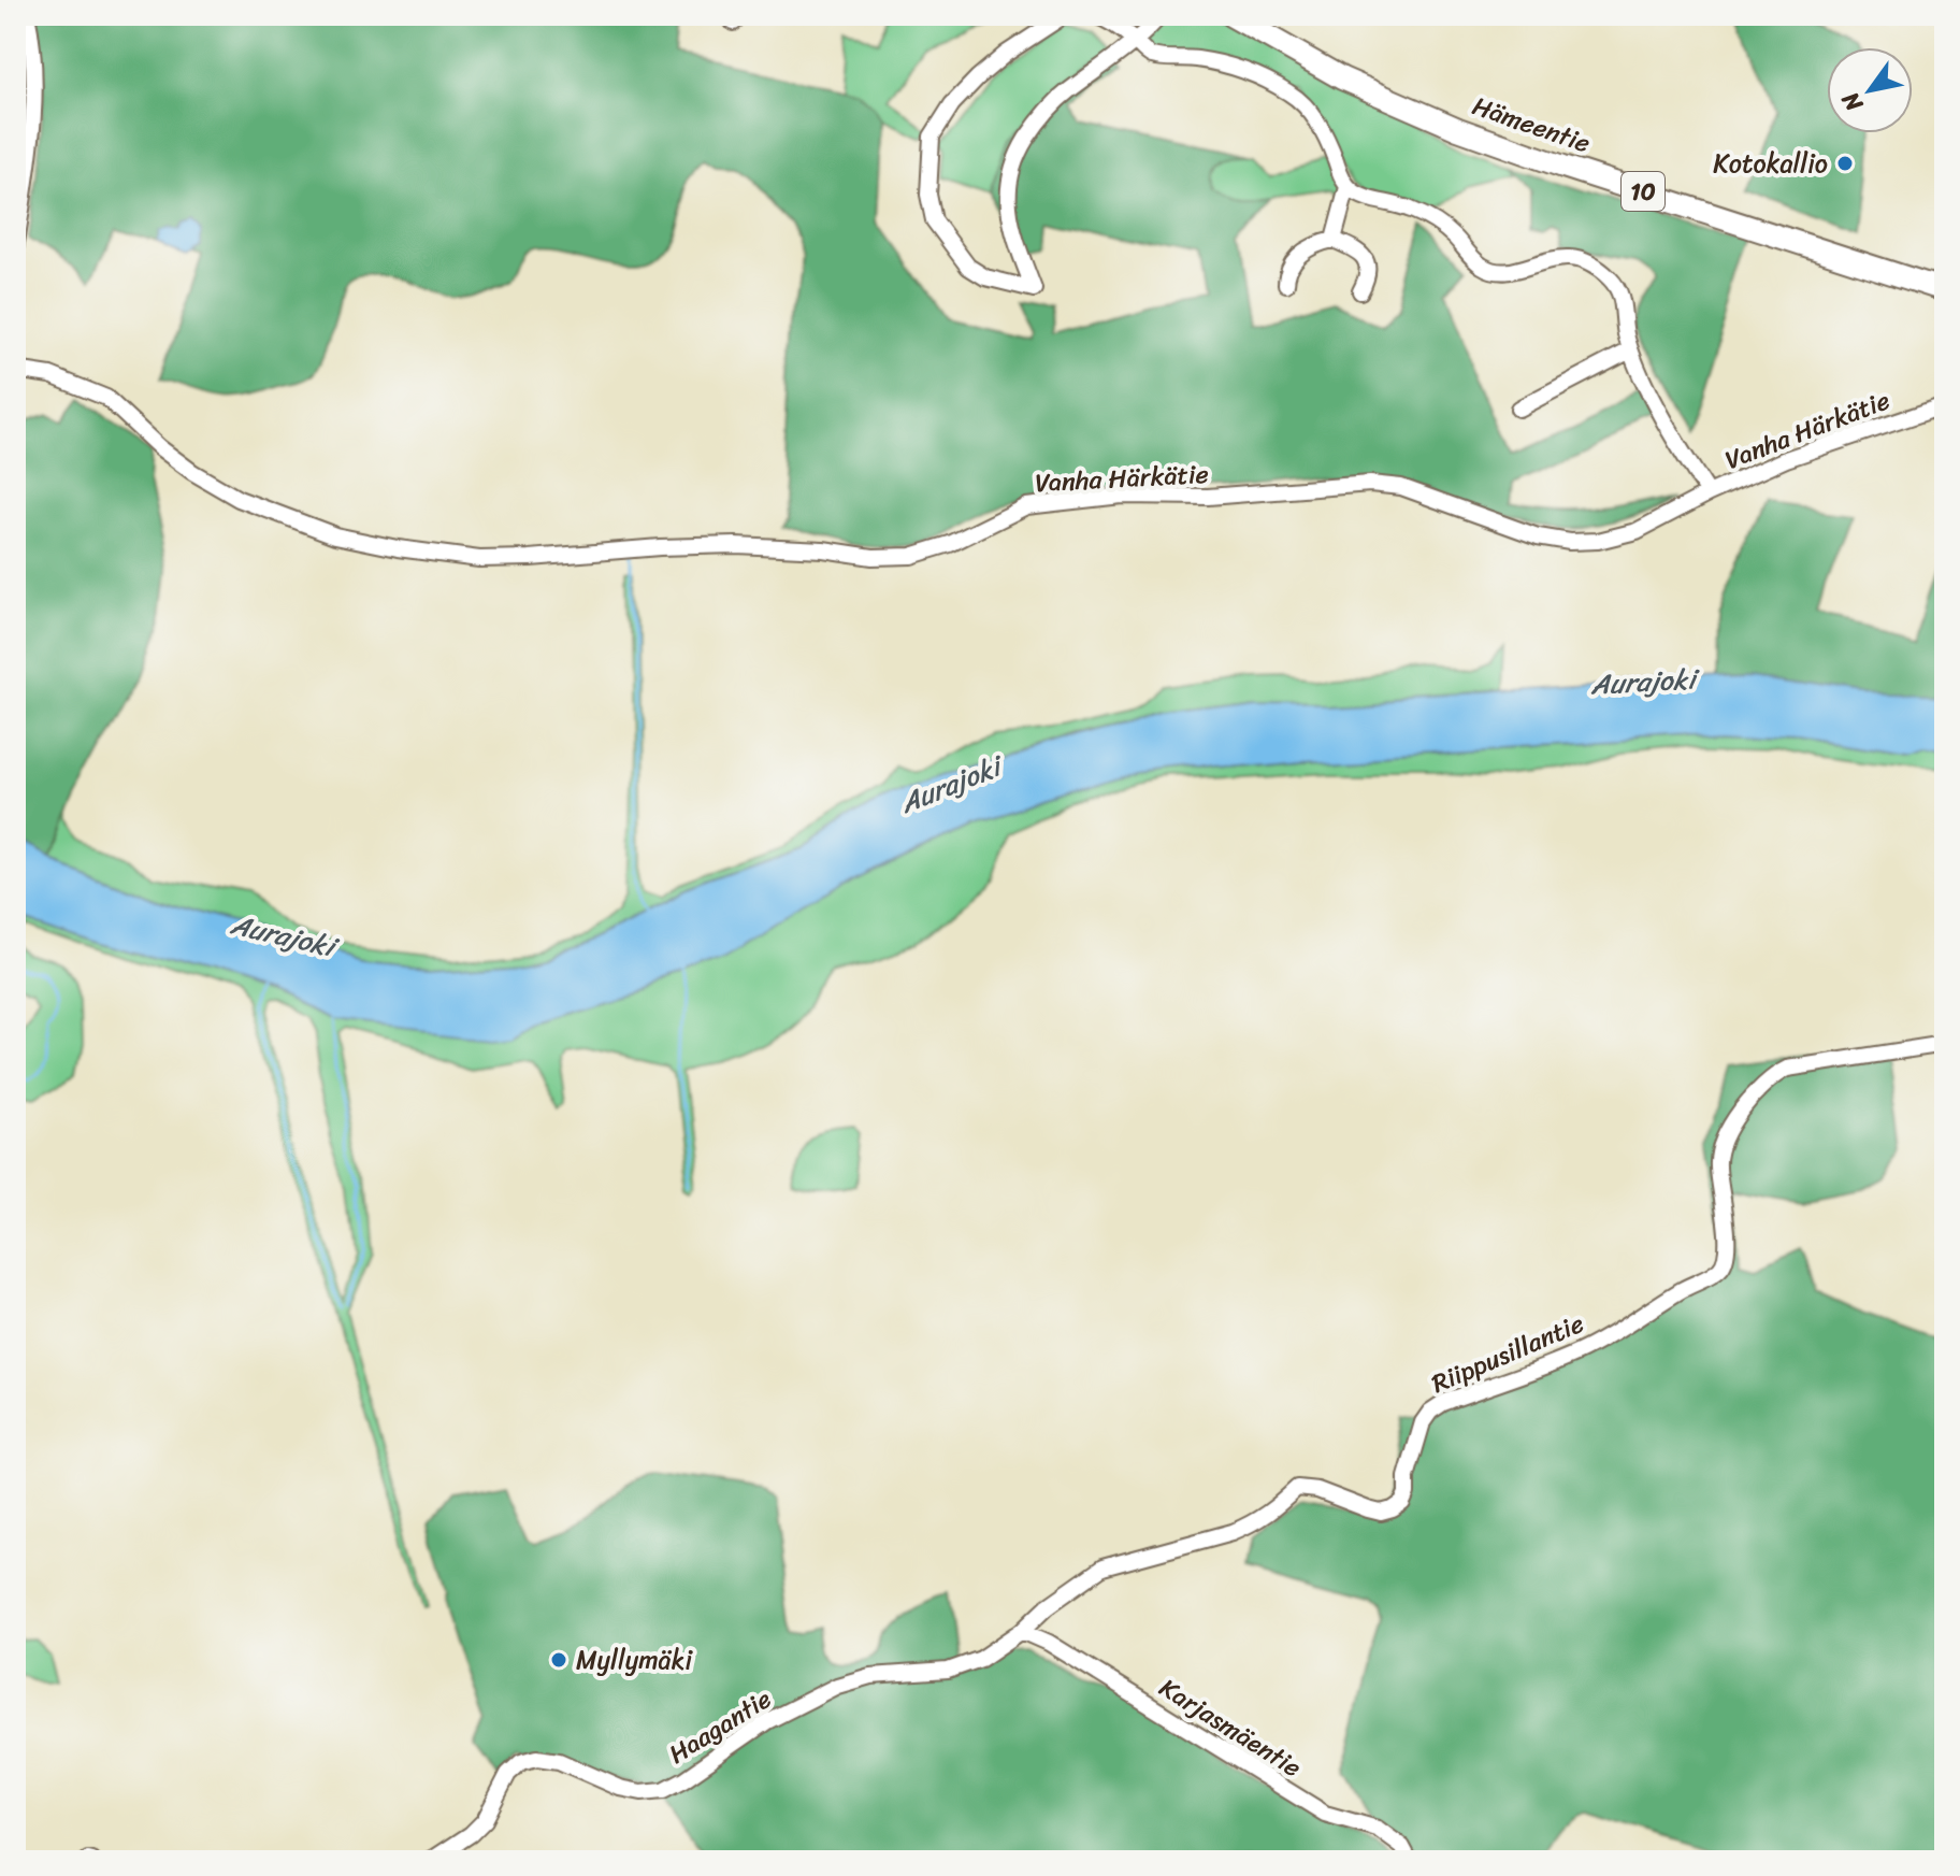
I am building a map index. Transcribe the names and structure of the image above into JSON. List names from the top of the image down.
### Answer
{
  "streets": {
    "highway": ["Hämeentie", "10"],
    "street": [
      "Vanha Härkätie",
      "Riippusillantie",
      "Haagantie",
      "Karjasmäentie"
    ]
  },
  "crossings": [
    ["Riippusillantie", "Haagantie"],
    ["Riippusillantie", "Karjasmäentie"],
    ["Haagantie", "Karjasmäentie"]
  ],
  "water": ["Aurajoki"],
  "places": ["Kotokallio", "Myllymäki"],
  "north": "bottom left"
}
